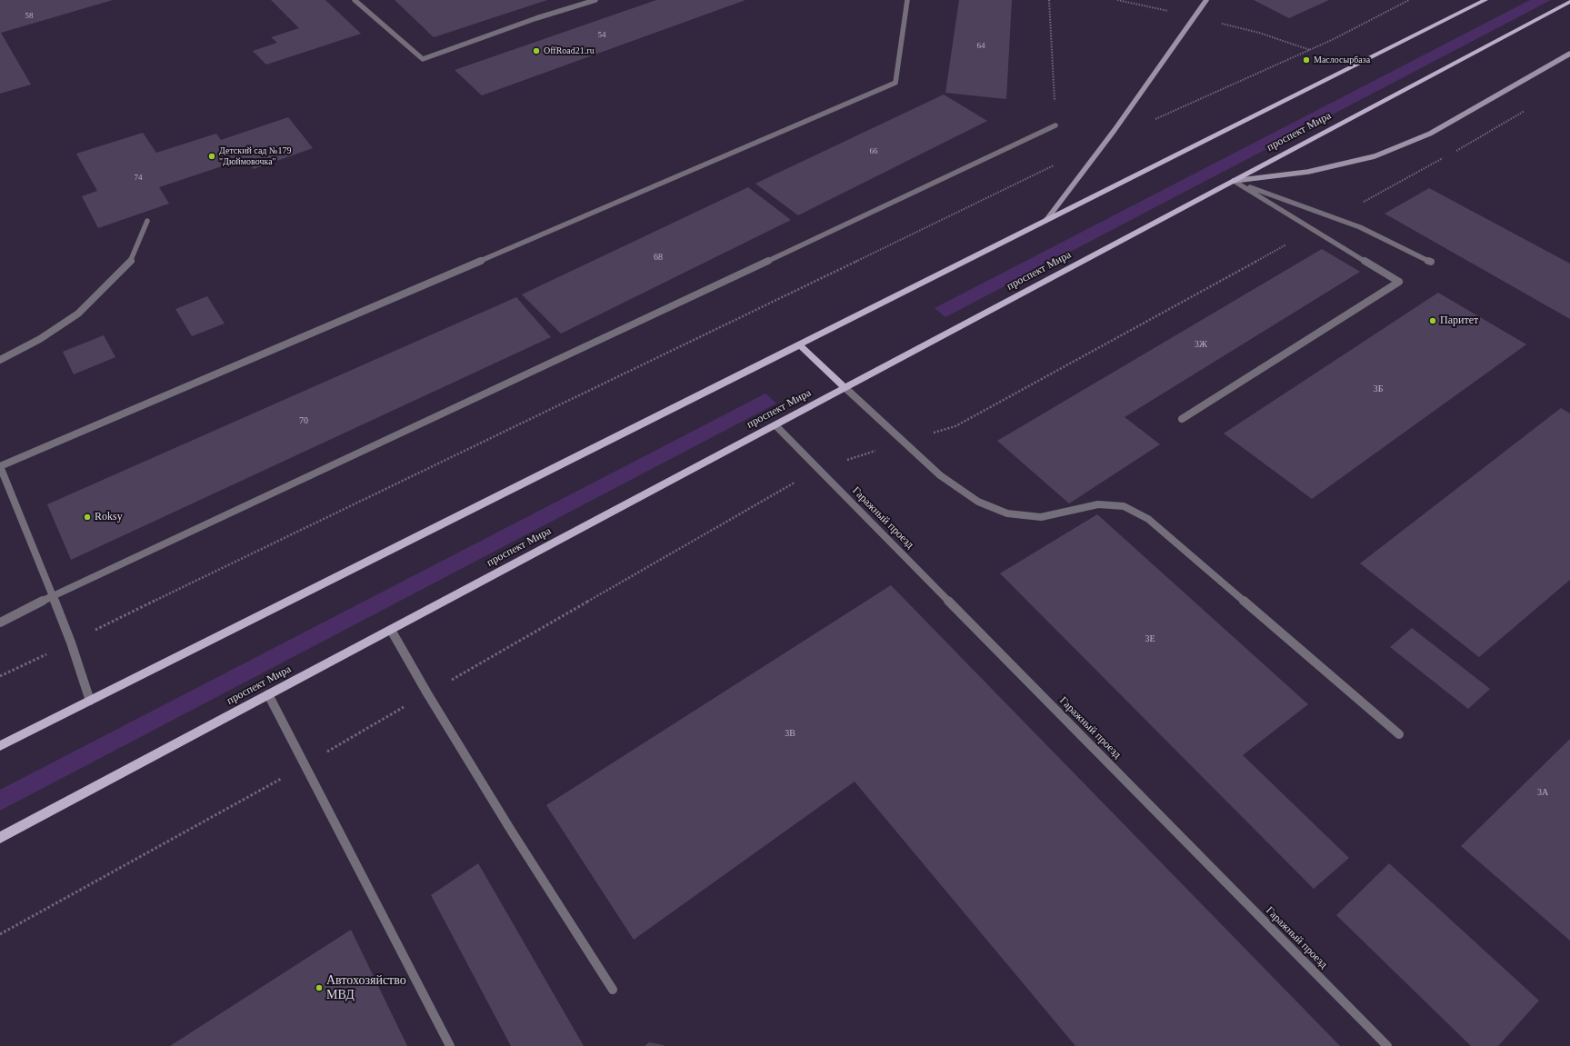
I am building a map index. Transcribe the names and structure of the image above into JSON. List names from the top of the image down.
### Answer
{
  "streets": {
    "main road": ["проспект Мира"],
    "street": ["Гаражный проезд"]
  },
  "crossings": [
    ["проспект Мира", "Гаражный проезд"]
  ],
  "places": [
    "OffRoad21.ru",
    "Маслосырбаза",
    "Детский сад №179 \"Дюймовочка\"",
    "Паритет",
    "Roksy",
    "Автохозяйство МВД"
  ],
  "house_numbers": [
    "58",
    "54",
    "64",
    "66",
    "74",
    "68",
    "3Ж",
    "3Б",
    "70",
    "3Е",
    "3В",
    "3А"
  ]
}
